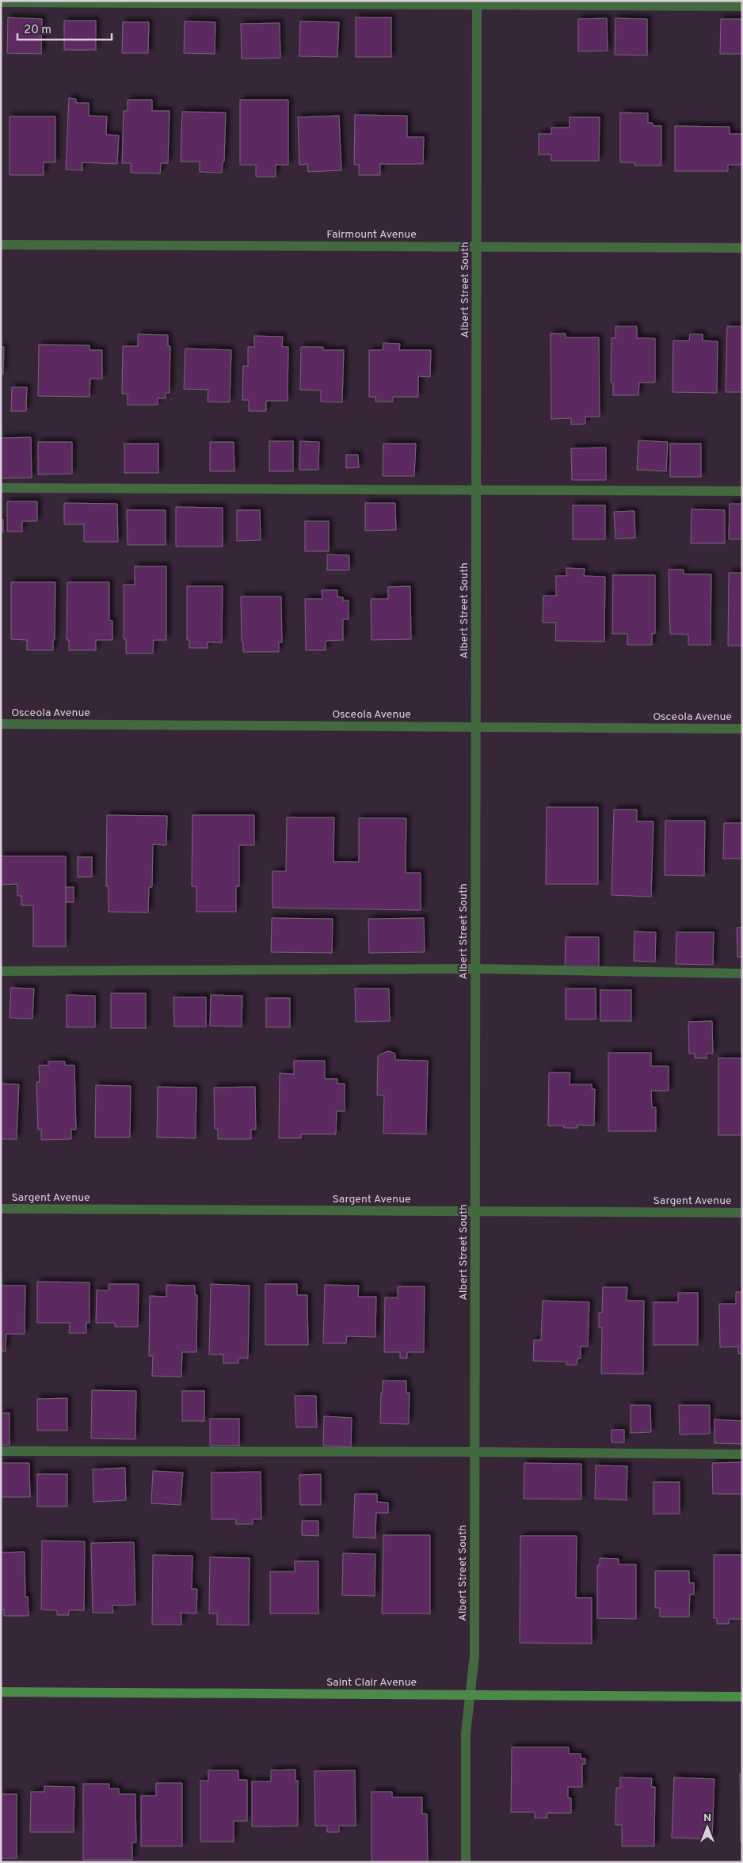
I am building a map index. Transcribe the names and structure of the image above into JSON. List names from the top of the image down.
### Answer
{
  "streets": {
    "street": [
      "Fairmount Avenue",
      "Albert Street South",
      "Osceola Avenue",
      "Sargent Avenue",
      "Saint Clair Avenue"
    ]
  },
  "crossings": [
    ["Fairmount Avenue", "Albert Street South"],
    ["Albert Street South", "Osceola Avenue"],
    ["Albert Street South", "Sargent Avenue"],
    ["Albert Street South", "Saint Clair Avenue"]
  ],
  "scale_bar": "20 m",
  "north": "top"
}
